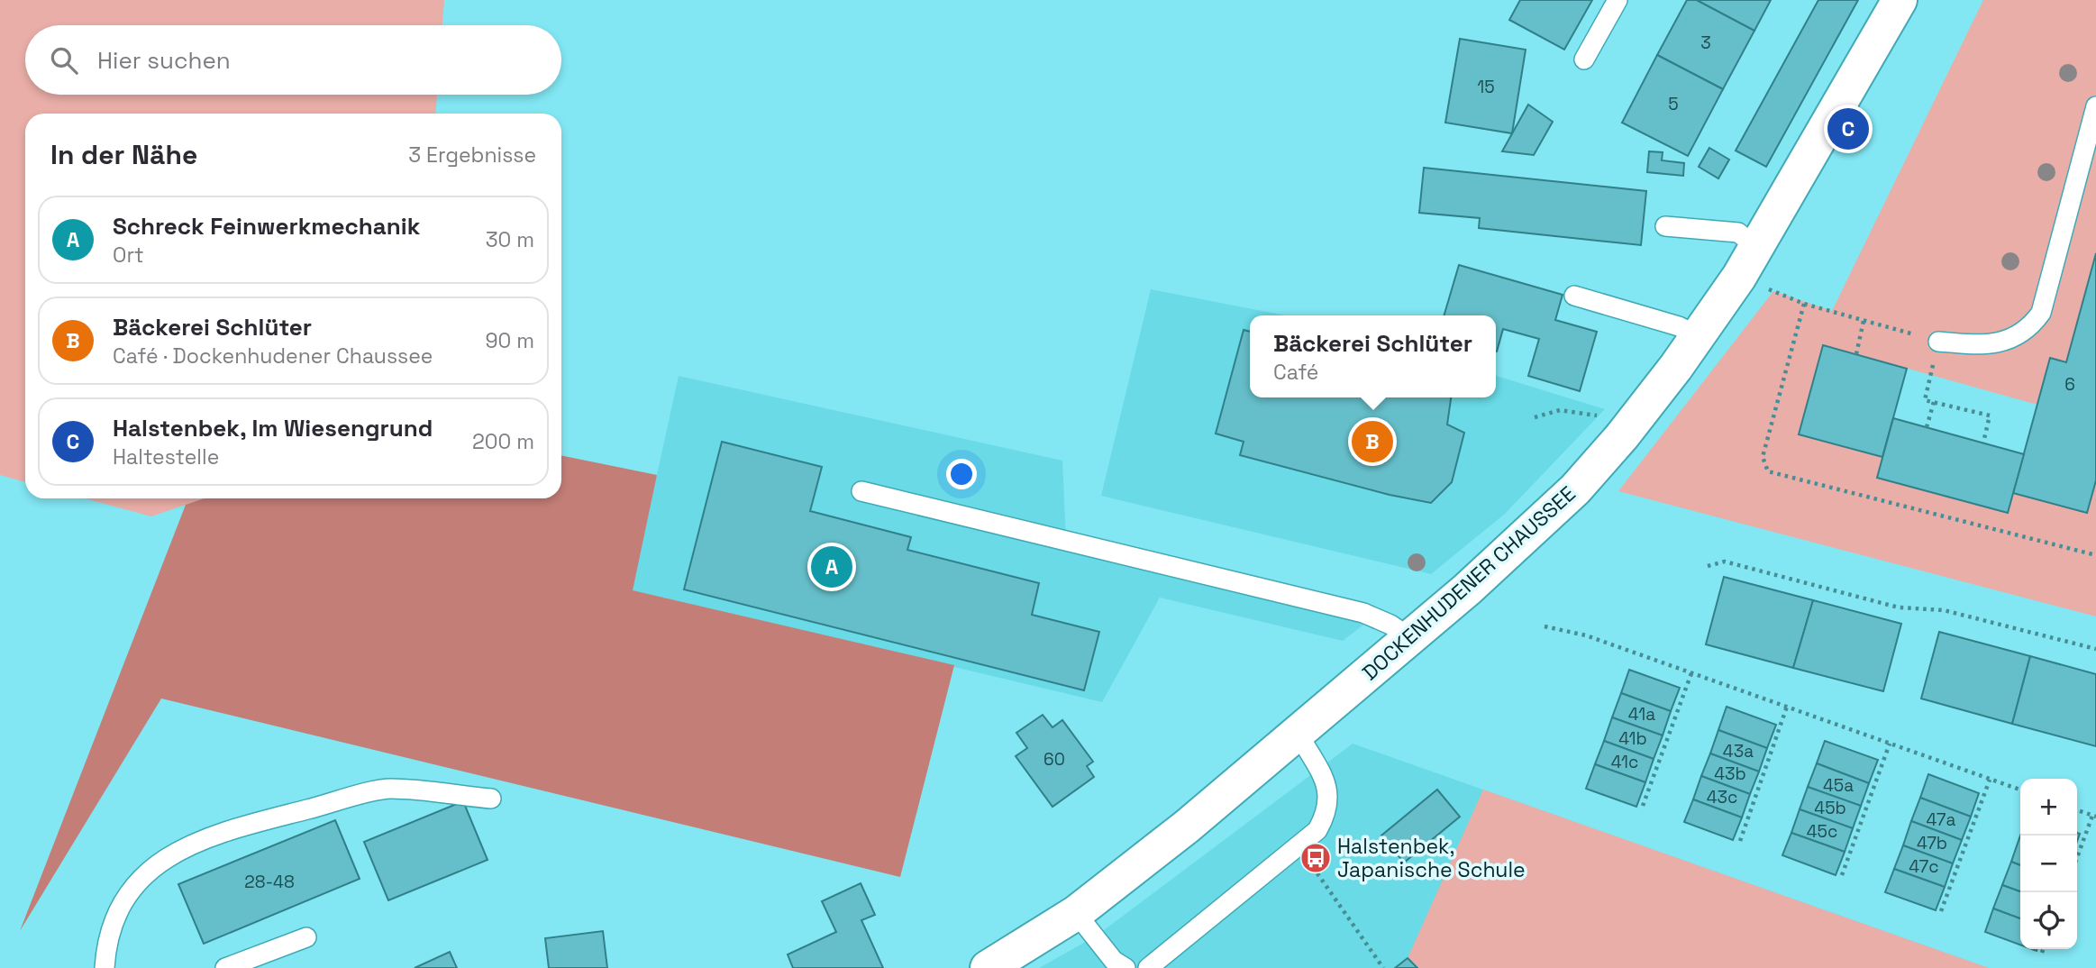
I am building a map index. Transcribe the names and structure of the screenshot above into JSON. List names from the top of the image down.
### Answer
{
  "streets": {
    "main road": ["DOCKENHUDENER CHAUSSEE"]
  },
  "places": {
    "bus stop": ["Halstenbek, Japanische Schule"]
  },
  "house_numbers": [
    "3",
    "15",
    "5",
    "6",
    "41a",
    "41b",
    "43a",
    "60",
    "41c",
    "43b",
    "45a",
    "43c",
    "45b",
    "47a",
    "45c",
    "47b",
    "47c",
    "28-48"
  ],
  "page": {
    "search": "Hier suchen",
    "pins": ["C", "B", "A"],
    "heading": ["In der Nähe", "3 Ergebnisse"],
    "list": [
      {
        "mark": "A",
        "name": "Schreck Feinwerkmechanik",
        "note": "Ort",
        "value": "30 m"
      },
      {
        "mark": "B",
        "name": "Bäckerei Schlüter",
        "note": "Café · Dockenhudener Chaussee",
        "value": "90 m"
      },
      {
        "mark": "C",
        "name": "Halstenbek, Im Wiesengrund",
        "note": "Haltestelle",
        "value": "200 m"
      }
    ],
    "popup": ["Bäckerei Schlüter", "Café"],
    "map_buttons": ["+", "−"]
  }
}
